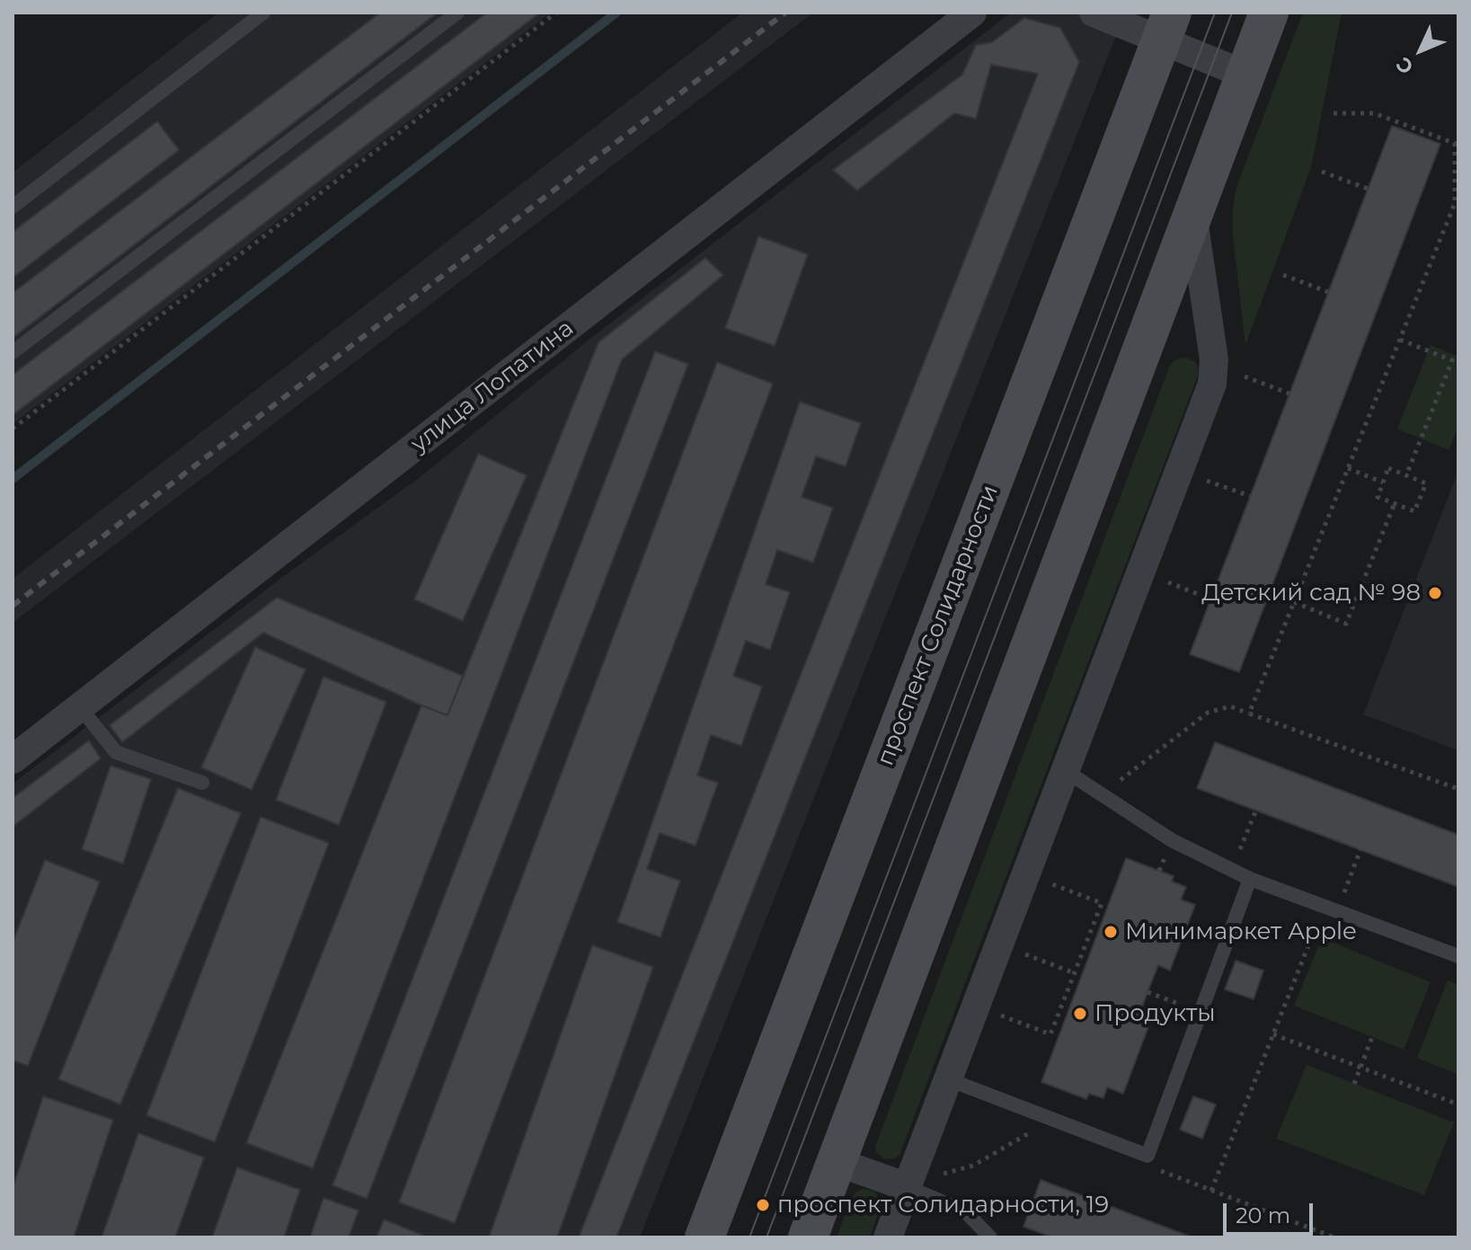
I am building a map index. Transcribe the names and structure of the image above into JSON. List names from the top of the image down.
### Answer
{
  "streets": {
    "main road": ["проспект Солидарности"],
    "street": ["улица Лопатина"]
  },
  "places": [
    "Детский сад № 98",
    "Минимаркет Apple",
    "Продукты",
    "проспект Солидарности, 19"
  ],
  "scale_bar": "20 m",
  "north": "bottom left"
}
